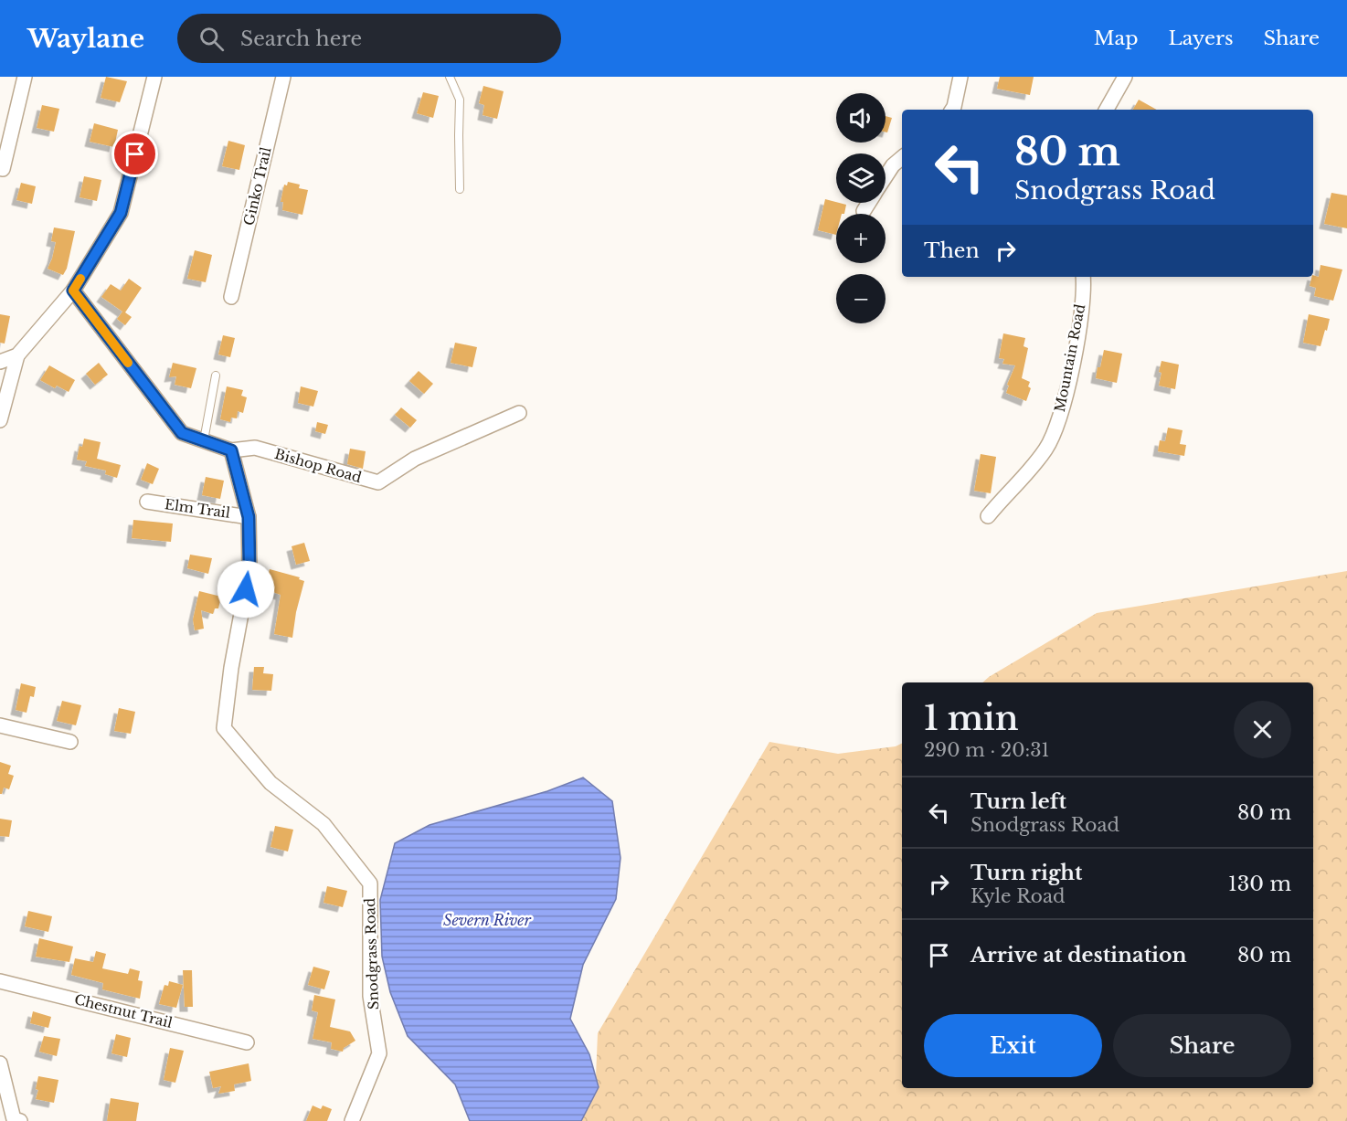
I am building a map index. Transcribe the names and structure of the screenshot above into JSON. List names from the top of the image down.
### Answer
{
  "streets": {
    "street": [
      "Ginko Trail",
      "Mountain Road",
      "Bishop Road",
      "Elm Trail",
      "Snodgrass Road",
      "Chestnut Trail"
    ]
  },
  "crossings": [
    ["Bishop Road", "Snodgrass Road"],
    ["Elm Trail", "Snodgrass Road"]
  ],
  "water": ["Severn River"],
  "page": {
    "header": "Waylane",
    "search": "Search here",
    "nav": ["Map", "Layers", "Share"],
    "map_buttons": ["+", "−"],
    "turn": ["80 m", "Snodgrass Road"],
    "then": "Then",
    "heading": ["1 min", "290 m · 20:31"],
    "list": [
      {
        "name": "Turn left",
        "note": "Snodgrass Road",
        "value": "80 m"
      },
      {
        "name": "Turn right",
        "note": "Kyle Road",
        "value": "130 m"
      },
      {
        "name": "Arrive at destination",
        "value": "80 m"
      }
    ],
    "buttons": ["Exit", "Share"]
  }
}
